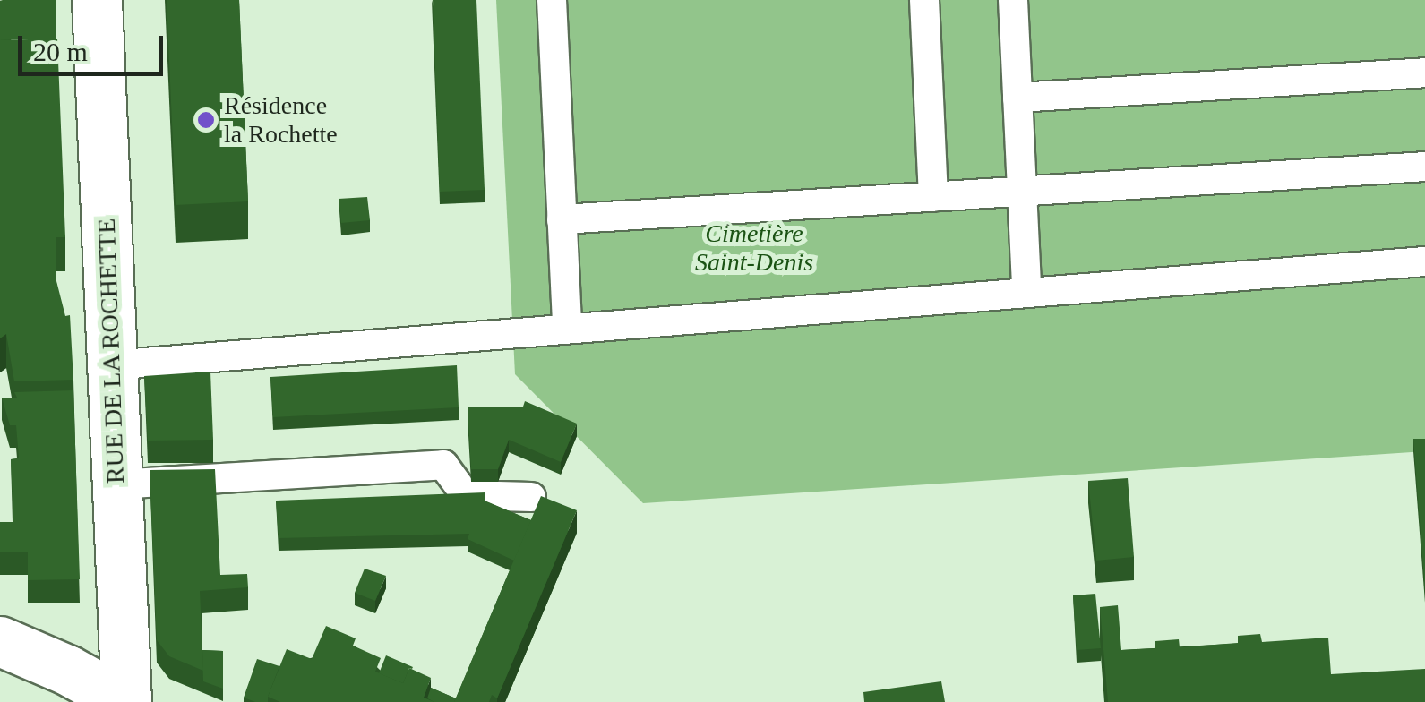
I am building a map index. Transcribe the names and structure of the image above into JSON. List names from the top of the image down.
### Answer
{
  "streets": {
    "street": ["RUE DE LA ROCHETTE"]
  },
  "parks": ["Cimetière Saint-Denis"],
  "places": ["Résidence la Rochette"],
  "scale_bar": "20 m"
}
